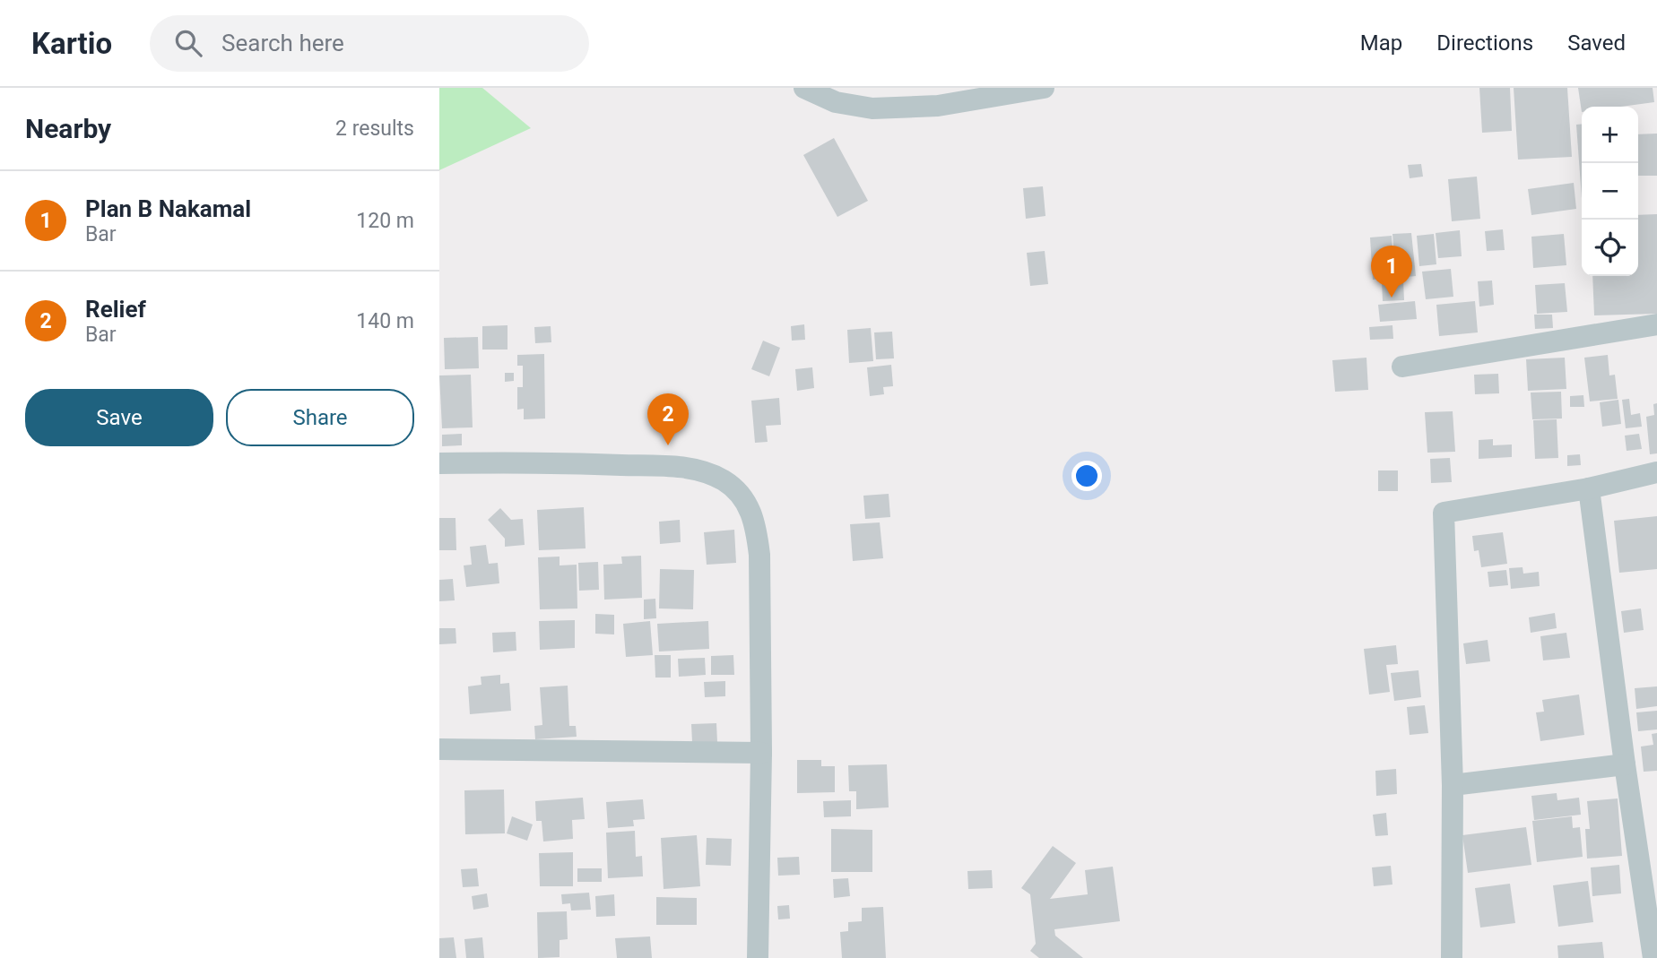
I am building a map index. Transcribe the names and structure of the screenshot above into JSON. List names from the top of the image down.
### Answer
{
  "page": {
    "header": "Kartio",
    "search": "Search here",
    "nav": ["Map", "Directions", "Saved"],
    "heading": ["Nearby", "2 results"],
    "map_buttons": ["+", "−"],
    "list": [
      {
        "mark": "1",
        "name": "Plan B Nakamal",
        "note": "Bar",
        "value": "120 m"
      },
      {
        "mark": "2",
        "name": "Relief",
        "note": "Bar",
        "value": "140 m"
      }
    ],
    "pins": ["1", "2"],
    "buttons": ["Save", "Share"]
  }
}
